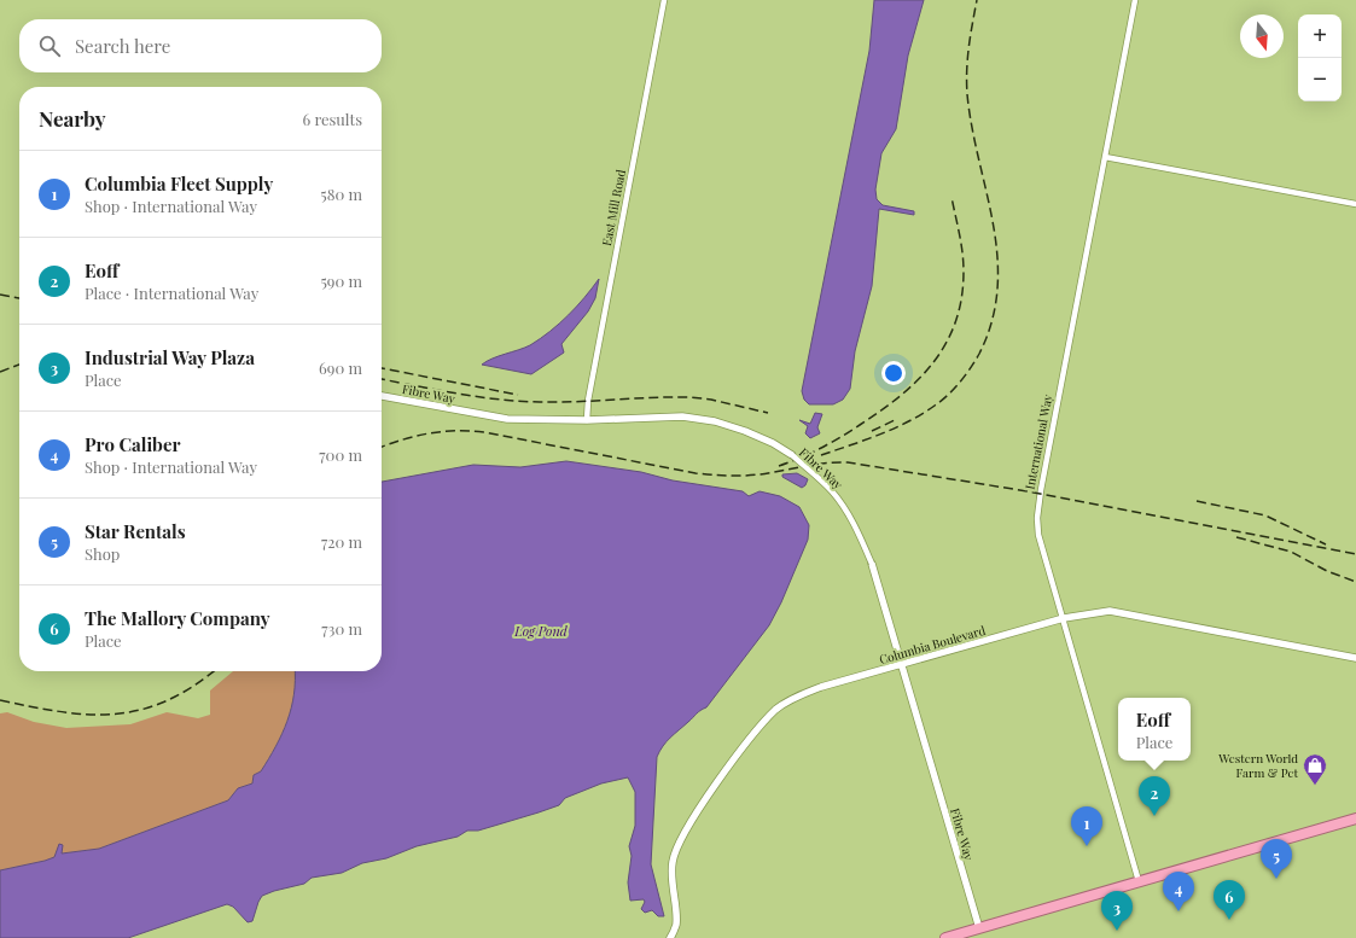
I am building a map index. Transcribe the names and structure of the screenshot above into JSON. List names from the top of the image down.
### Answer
{
  "streets": {
    "street": [
      "East Mill Road",
      "Fibre Way",
      "International Way",
      "Columbia Boulevard"
    ]
  },
  "crossings": [
    ["East Mill Road", "Fibre Way"],
    ["Fibre Way", "Columbia Boulevard"],
    ["International Way", "Columbia Boulevard"]
  ],
  "water": ["Log Pond"],
  "places": {
    "shop": ["Western World Farm & Pet"]
  },
  "north": "bottom",
  "page": {
    "map_buttons": ["+", "−"],
    "search": "Search here",
    "heading": ["Nearby", "6 results"],
    "list": [
      {
        "mark": "1",
        "name": "Columbia Fleet Supply",
        "note": "Shop · International Way",
        "value": "580 m"
      },
      {
        "mark": "2",
        "name": "Eoff",
        "note": "Place · International Way",
        "value": "590 m"
      },
      {
        "mark": "3",
        "name": "Industrial Way Plaza",
        "note": "Place",
        "value": "690 m"
      },
      {
        "mark": "4",
        "name": "Pro Caliber",
        "note": "Shop · International Way",
        "value": "700 m"
      },
      {
        "mark": "5",
        "name": "Star Rentals",
        "note": "Shop",
        "value": "720 m"
      },
      {
        "mark": "6",
        "name": "The Mallory Company",
        "note": "Place",
        "value": "730 m"
      }
    ],
    "popup": ["Eoff", "Place"],
    "pins": [
      "2",
      "1",
      "5",
      "4",
      "6",
      "3"
    ]
  }
}
